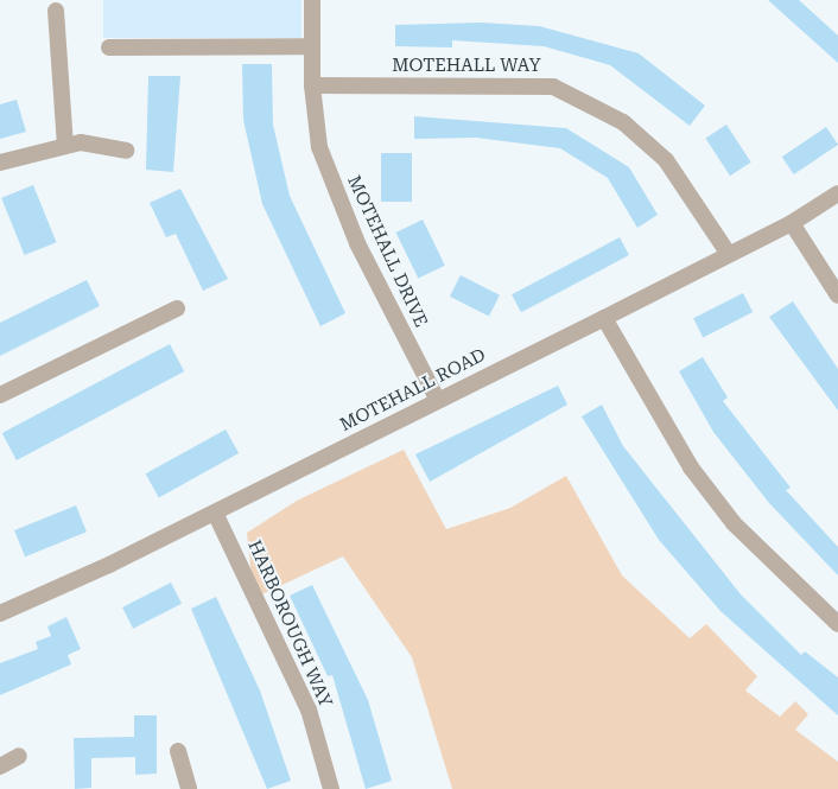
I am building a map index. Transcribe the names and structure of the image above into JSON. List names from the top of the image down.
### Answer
{
  "streets": {
    "street": [
      "MOTEHALL WAY",
      "MOTEHALL DRIVE",
      "MOTEHALL ROAD",
      "HARBOROUGH WAY"
    ]
  },
  "crossings": [
    ["MOTEHALL WAY", "MOTEHALL DRIVE"],
    ["MOTEHALL WAY", "MOTEHALL ROAD"],
    ["MOTEHALL DRIVE", "MOTEHALL ROAD"],
    ["MOTEHALL ROAD", "HARBOROUGH WAY"]
  ]
}
